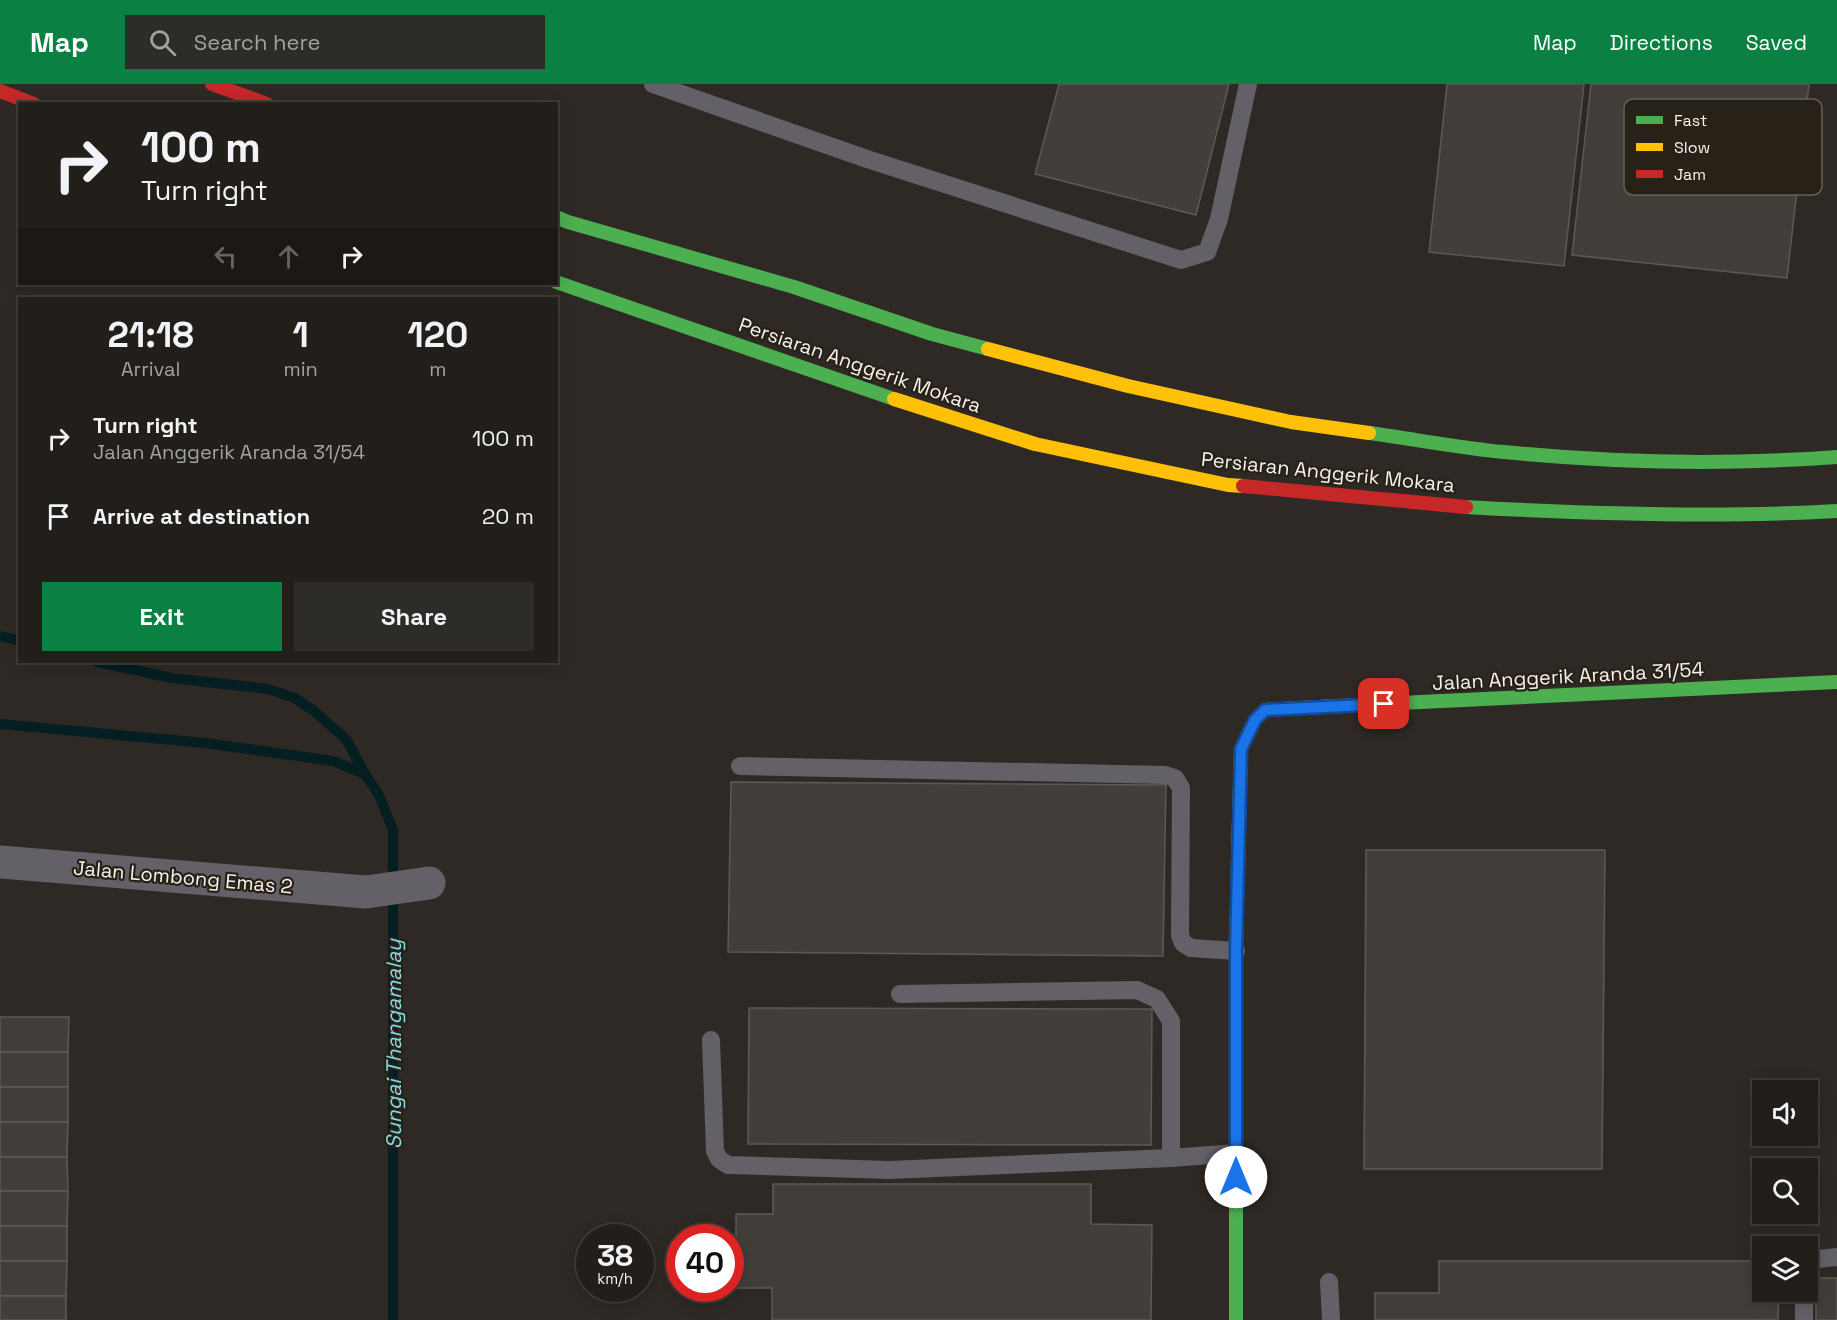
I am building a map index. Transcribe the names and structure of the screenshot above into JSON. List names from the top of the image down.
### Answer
{
  "streets": {
    "main road": ["Persiaran Anggerik Mokara", "Jalan Anggerik Aranda 31/54"],
    "street": ["Jalan Lombong Emas 2"]
  },
  "water": ["Sungai Thangamalay"],
  "legend": ["Fast", "Slow", "Jam"],
  "page": {
    "header": "Map",
    "search": "Search here",
    "nav": ["Map", "Directions", "Saved"],
    "turn": ["100 m", "Turn right"],
    "eta": [
      "21:18",
      "Arrival",
      "1",
      "min",
      "120",
      "m"
    ],
    "list": [
      {
        "name": "Turn right",
        "note": "Jalan Anggerik Aranda 31/54",
        "value": "100 m"
      },
      {
        "name": "Arrive at destination",
        "value": "20 m"
      }
    ],
    "buttons": ["Exit", "Share"],
    "speed": "38 km/h",
    "limit": "40"
  }
}
